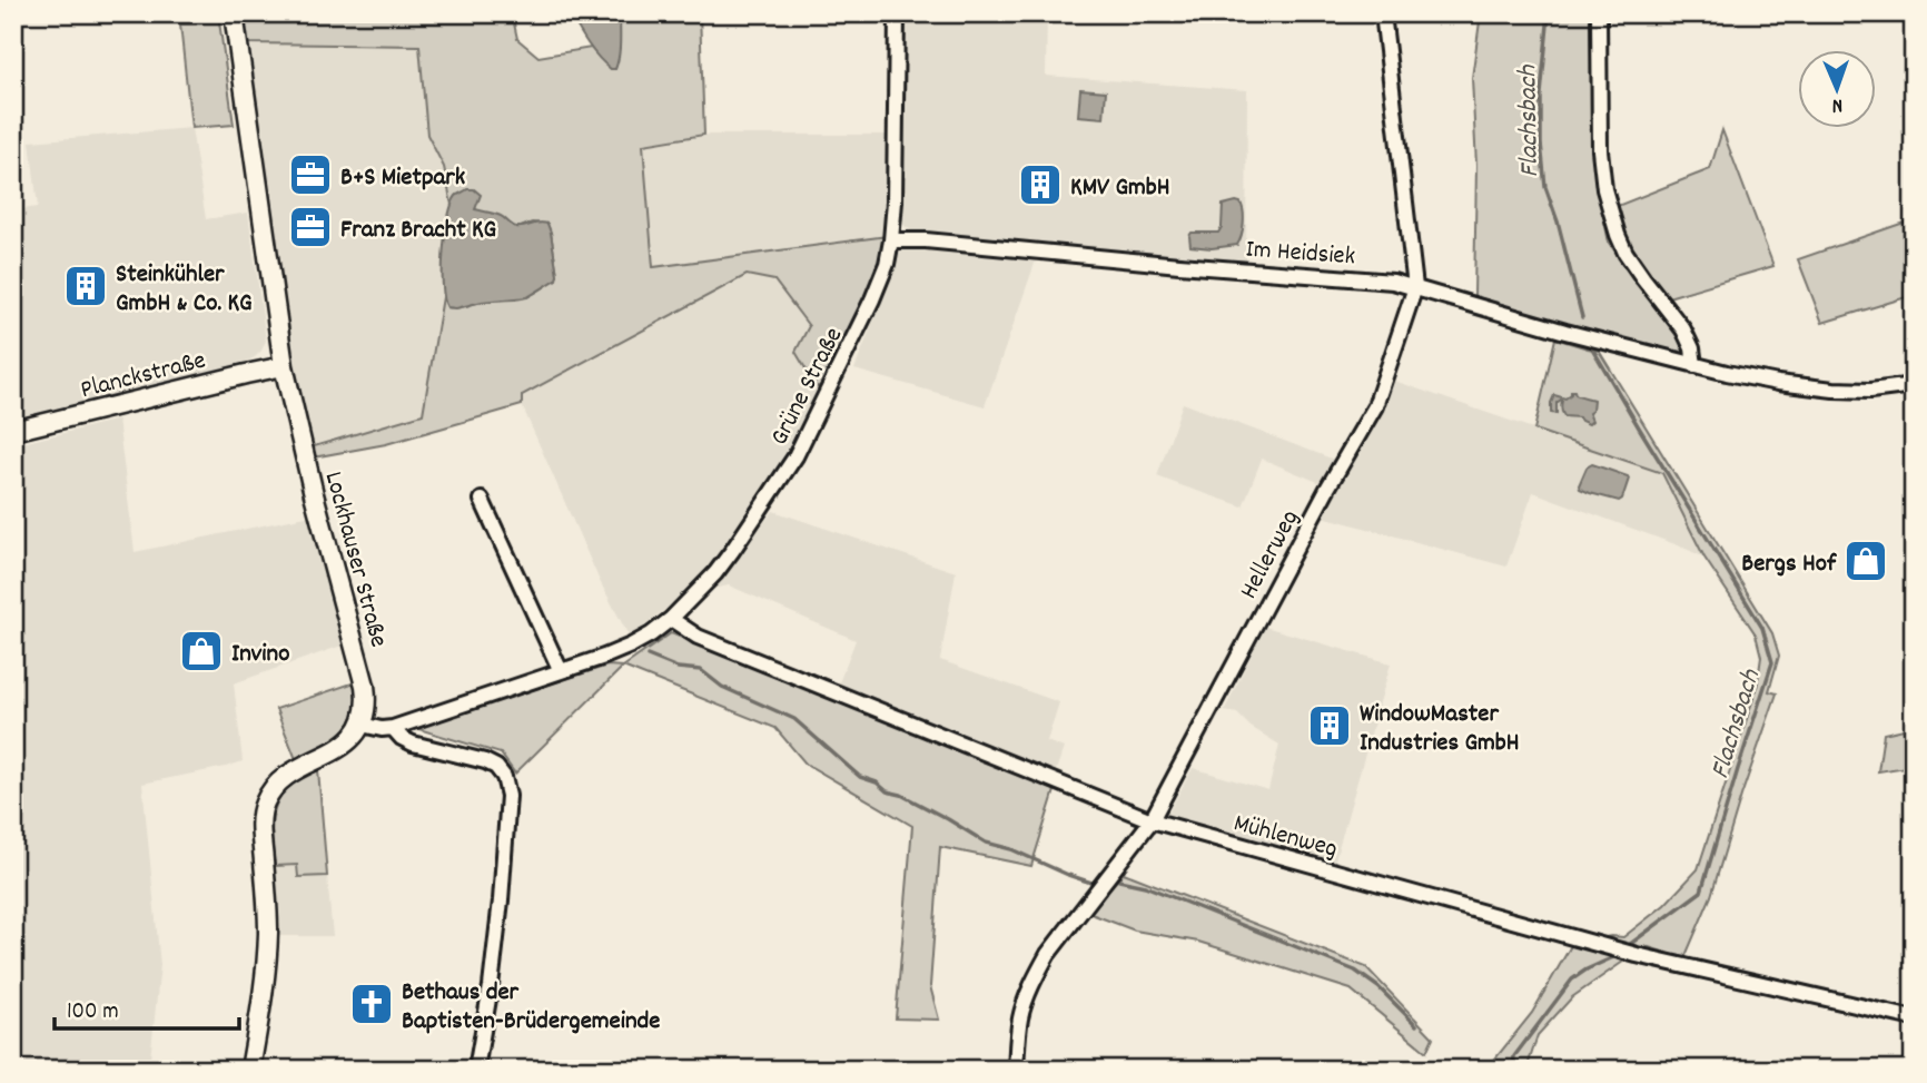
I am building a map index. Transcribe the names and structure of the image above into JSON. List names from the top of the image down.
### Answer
{
  "streets": {
    "street": [
      "Im Heidsiek",
      "Planckstraße",
      "Grüne Straße",
      "Hellerweg",
      "Lockhauser Straße",
      "Mühlenweg"
    ]
  },
  "crossings": [
    ["Im Heidsiek", "Grüne Straße"],
    ["Im Heidsiek", "Hellerweg"],
    ["Planckstraße", "Lockhauser Straße"],
    ["Grüne Straße", "Lockhauser Straße"],
    ["Grüne Straße", "Mühlenweg"],
    ["Hellerweg", "Mühlenweg"]
  ],
  "water": ["Flachsbach"],
  "places": {
    "office": ["B+S Mietpark", "Franz Bracht KG"],
    "building": ["KMV GmbH", "Steinkühler GmbH & Co. KG", "WindowMaster Industries GmbH"],
    "shop": ["Bergs Hof", "Invino"],
    "church": ["Bethaus der Baptisten-Brüdergemeinde"]
  },
  "scale_bar": "100 m",
  "north": "bottom"
}
